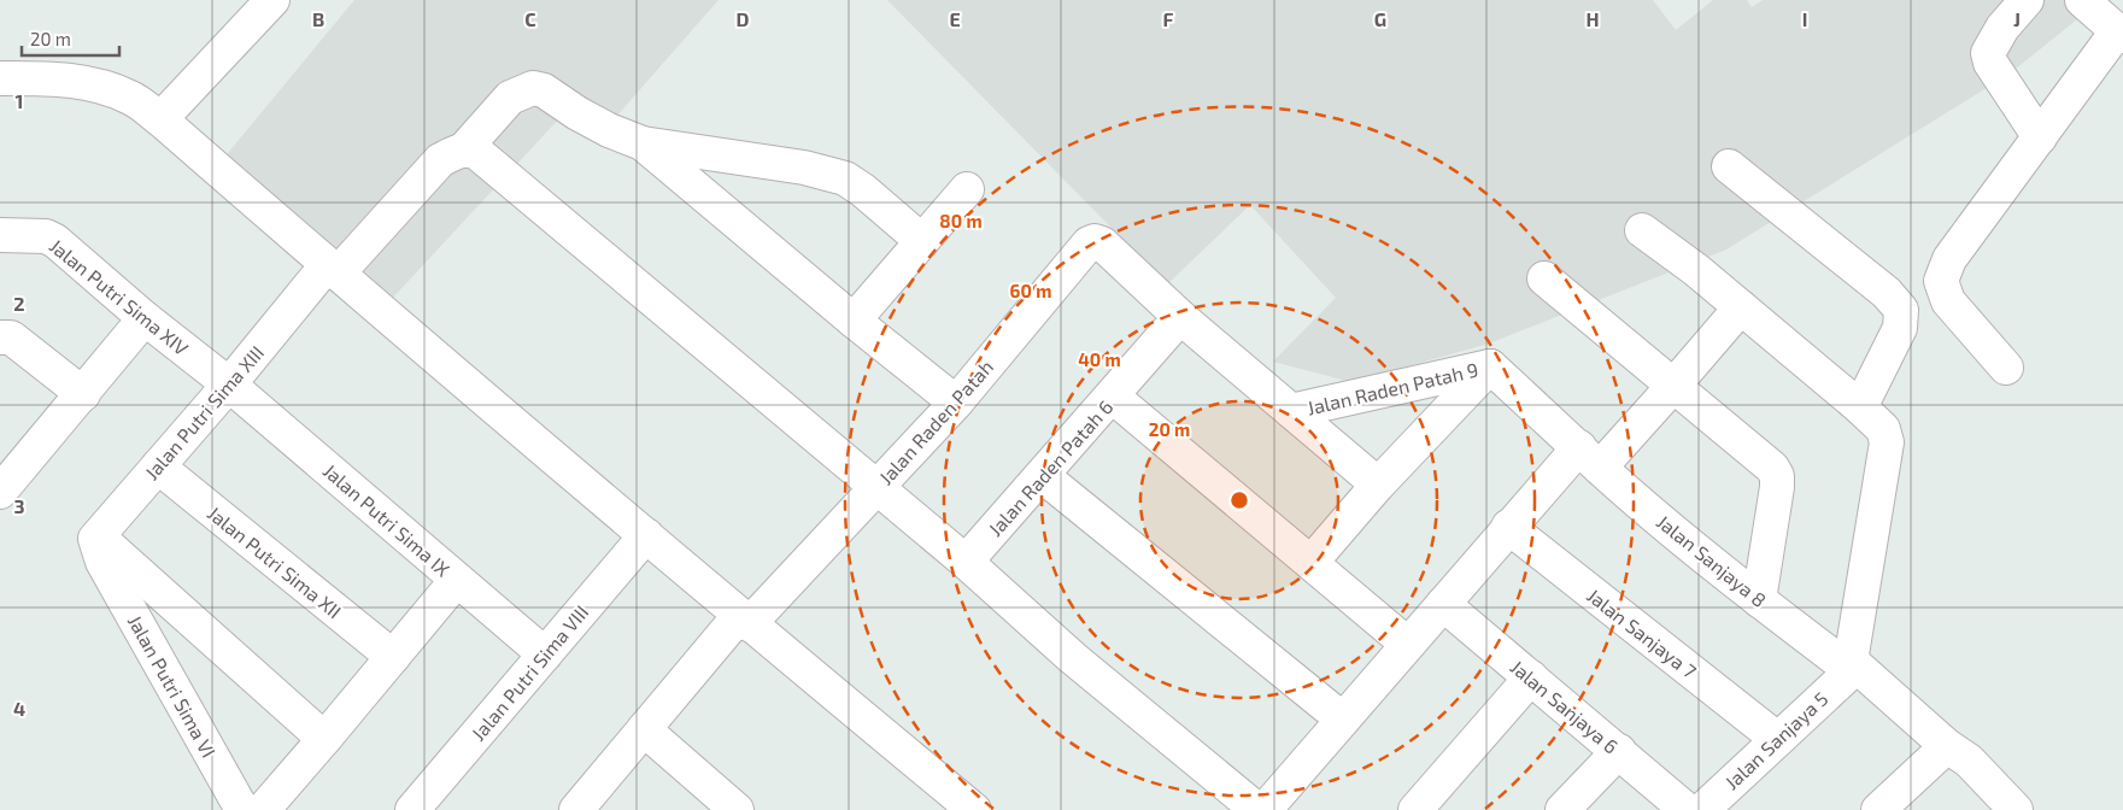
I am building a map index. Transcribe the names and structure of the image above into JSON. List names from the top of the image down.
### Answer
{
  "streets": {
    "street": [
      "Jalan Putri Sima XIV",
      "Jalan Raden Patah 9",
      "Jalan Putri Sima XIII",
      "Jalan Raden Patah",
      "Jalan Raden Patah 6",
      "Jalan Putri Sima IX",
      "Jalan Sanjaya 8",
      "Jalan Putri Sima XII",
      "Jalan Sanjaya 7",
      "Jalan Putri Sima VIII",
      "Jalan Putri Sima VI",
      "Jalan Sanjaya 6",
      "Jalan Sanjaya 5"
    ]
  },
  "crossings": [
    ["Jalan Putri Sima XIV", "Jalan Putri Sima XIII"],
    ["Jalan Putri Sima XIV", "Jalan Putri Sima IX"],
    ["Jalan Raden Patah 9", "Jalan Raden Patah"],
    ["Jalan Raden Patah 9", "Jalan Raden Patah 6"],
    ["Jalan Raden Patah 9", "Jalan Sanjaya 8"],
    ["Jalan Putri Sima XIII", "Jalan Putri Sima IX"],
    ["Jalan Putri Sima XIII", "Jalan Putri Sima XII"],
    ["Jalan Putri Sima XIII", "Jalan Putri Sima VI"],
    ["Jalan Putri Sima IX", "Jalan Putri Sima VIII"],
    ["Jalan Sanjaya 8", "Jalan Sanjaya 5"],
    ["Jalan Sanjaya 7", "Jalan Sanjaya 5"]
  ],
  "scale_bar": "20 m",
  "grid": {
    "columns": [
      "B",
      "C",
      "D",
      "E",
      "F",
      "G",
      "H",
      "I",
      "J"
    ],
    "rows": [
      "1",
      "2",
      "3",
      "4"
    ]
  },
  "rings": [
    "80 m",
    "60 m",
    "40 m",
    "20 m"
  ]
}
